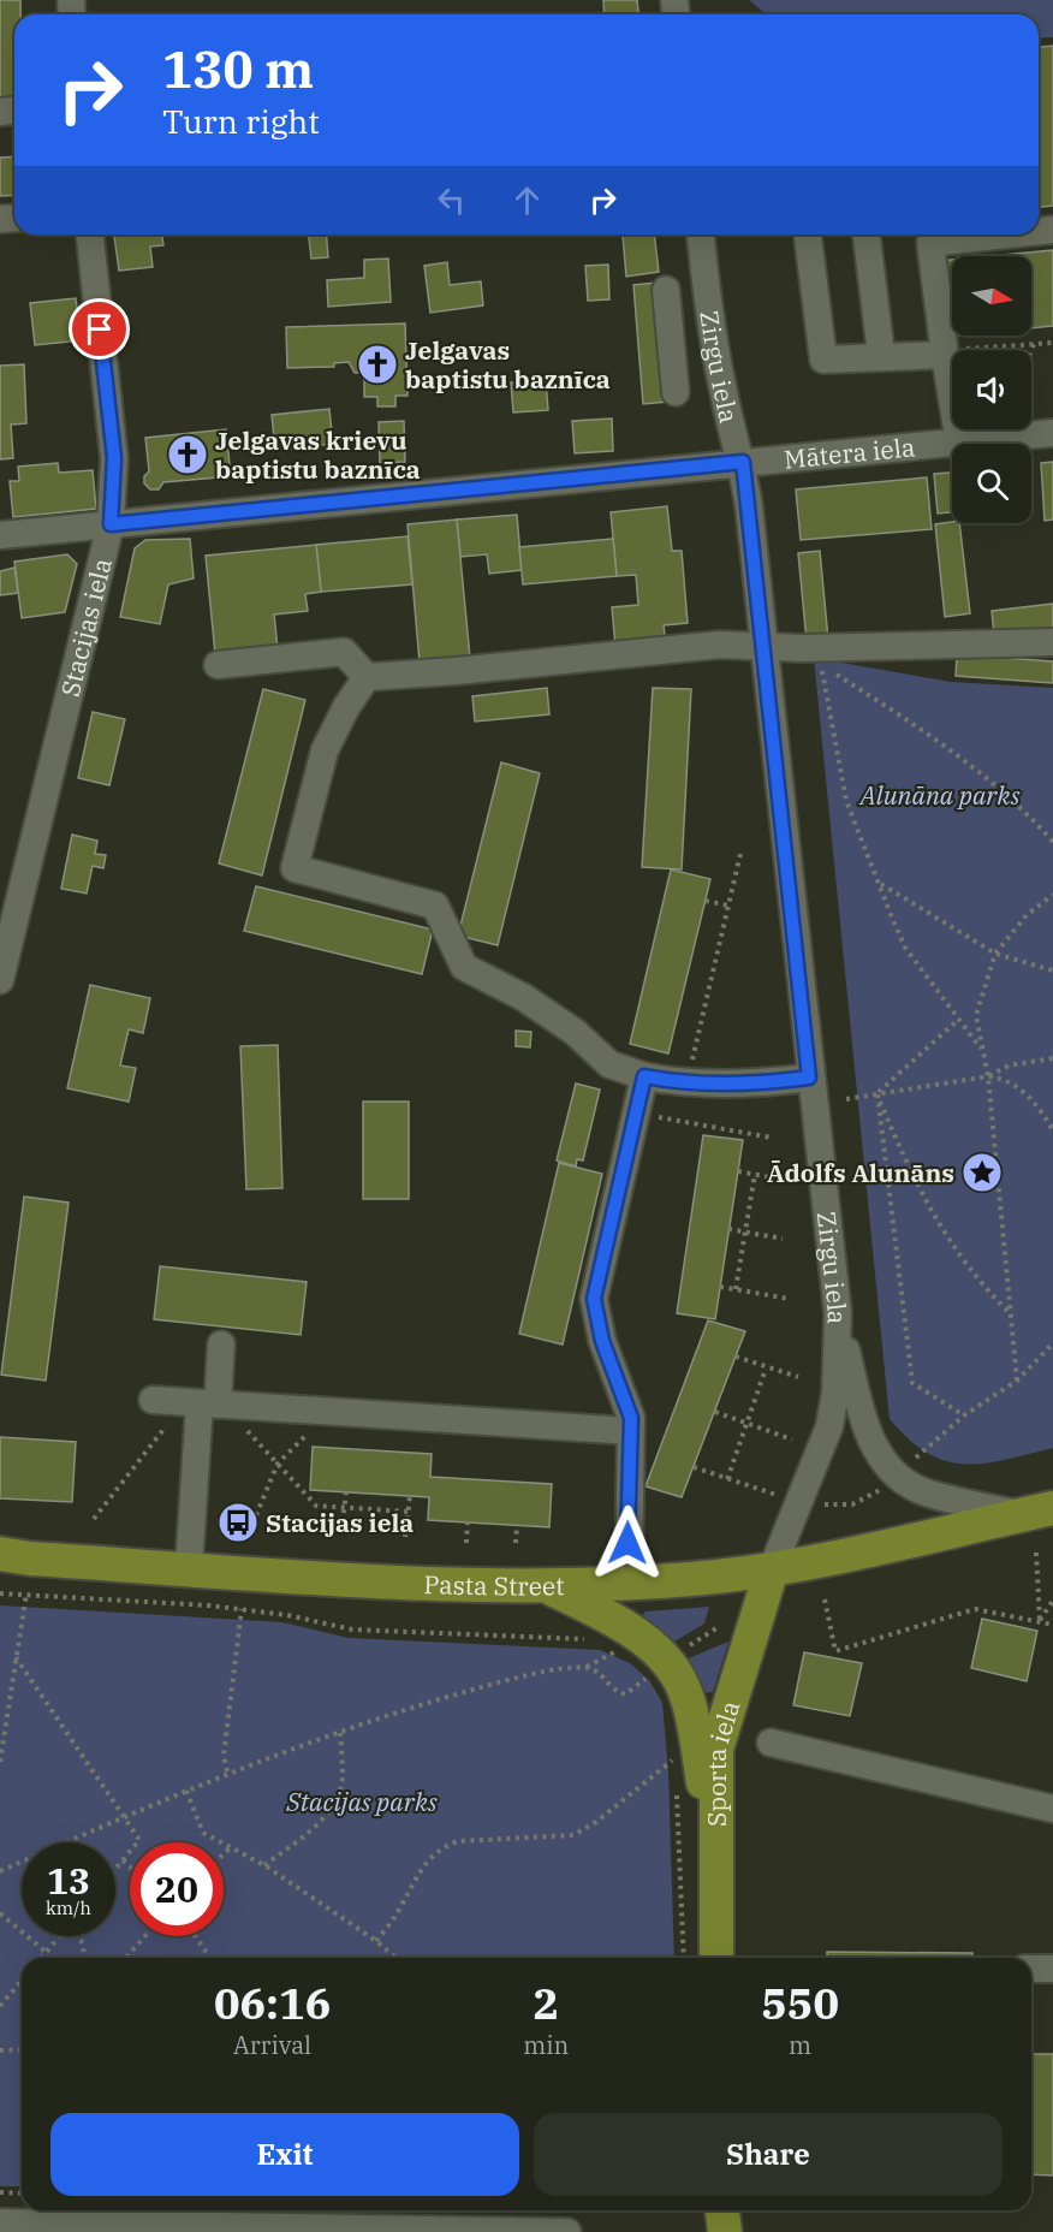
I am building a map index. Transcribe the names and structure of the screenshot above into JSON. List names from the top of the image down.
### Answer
{
  "streets": {
    "main road": ["Pasta Street", "Sporta iela"],
    "street": ["Zirgu iela", "Mātera iela", "Stacijas iela"]
  },
  "crossings": [
    ["Zirgu iela", "Mātera iela"],
    ["Zirgu iela", "Pasta Street"],
    ["Zirgu iela", "Sporta iela"],
    ["Mātera iela", "Stacijas iela"],
    ["Pasta Street", "Sporta iela"]
  ],
  "parks": ["Alunāna parks", "Stacijas parks"],
  "places": {
    "church": ["Jelgavas baptistu baznīca", "Jelgavas krievu baptistu baznīca"],
    "place": ["Ādolfs Alunāns"],
    "bus stop": ["Stacijas iela"]
  },
  "north": "right",
  "page": {
    "turn": ["130 m", "Turn right"],
    "speed": "13 km/h",
    "limit": "20",
    "eta": [
      "06:16",
      "Arrival",
      "2",
      "min",
      "550",
      "m"
    ],
    "buttons": ["Exit", "Share"]
  }
}
